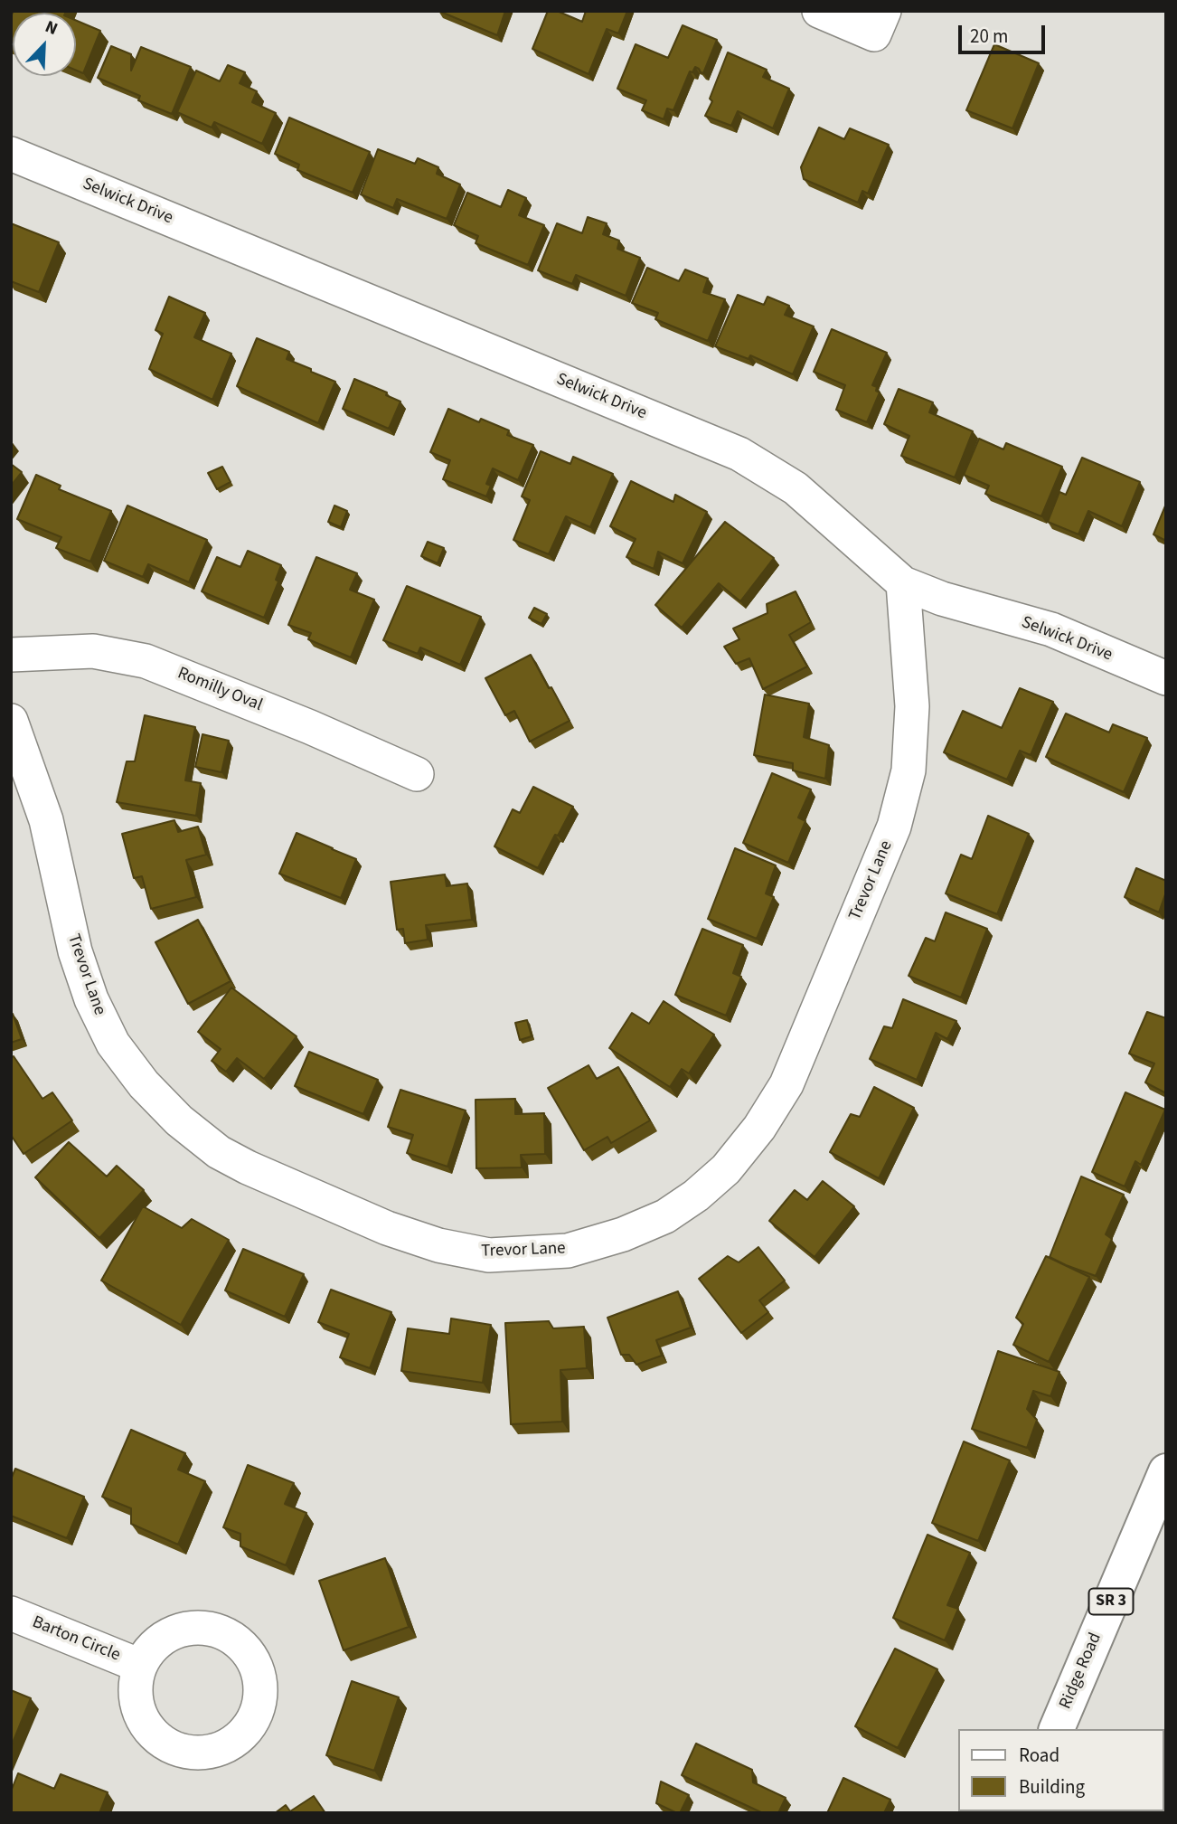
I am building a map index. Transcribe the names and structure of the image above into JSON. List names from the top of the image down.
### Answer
{
  "streets": {
    "main road": ["SR 3", "Ridge Road"],
    "street": [
      "Selwick Drive",
      "Romilly Oval",
      "Trevor Lane",
      "Barton Circle"
    ]
  },
  "crossings": [
    ["Selwick Drive", "Trevor Lane"]
  ],
  "legend": ["Road", "Building"],
  "scale_bar": "20 m",
  "north": "top right"
}
